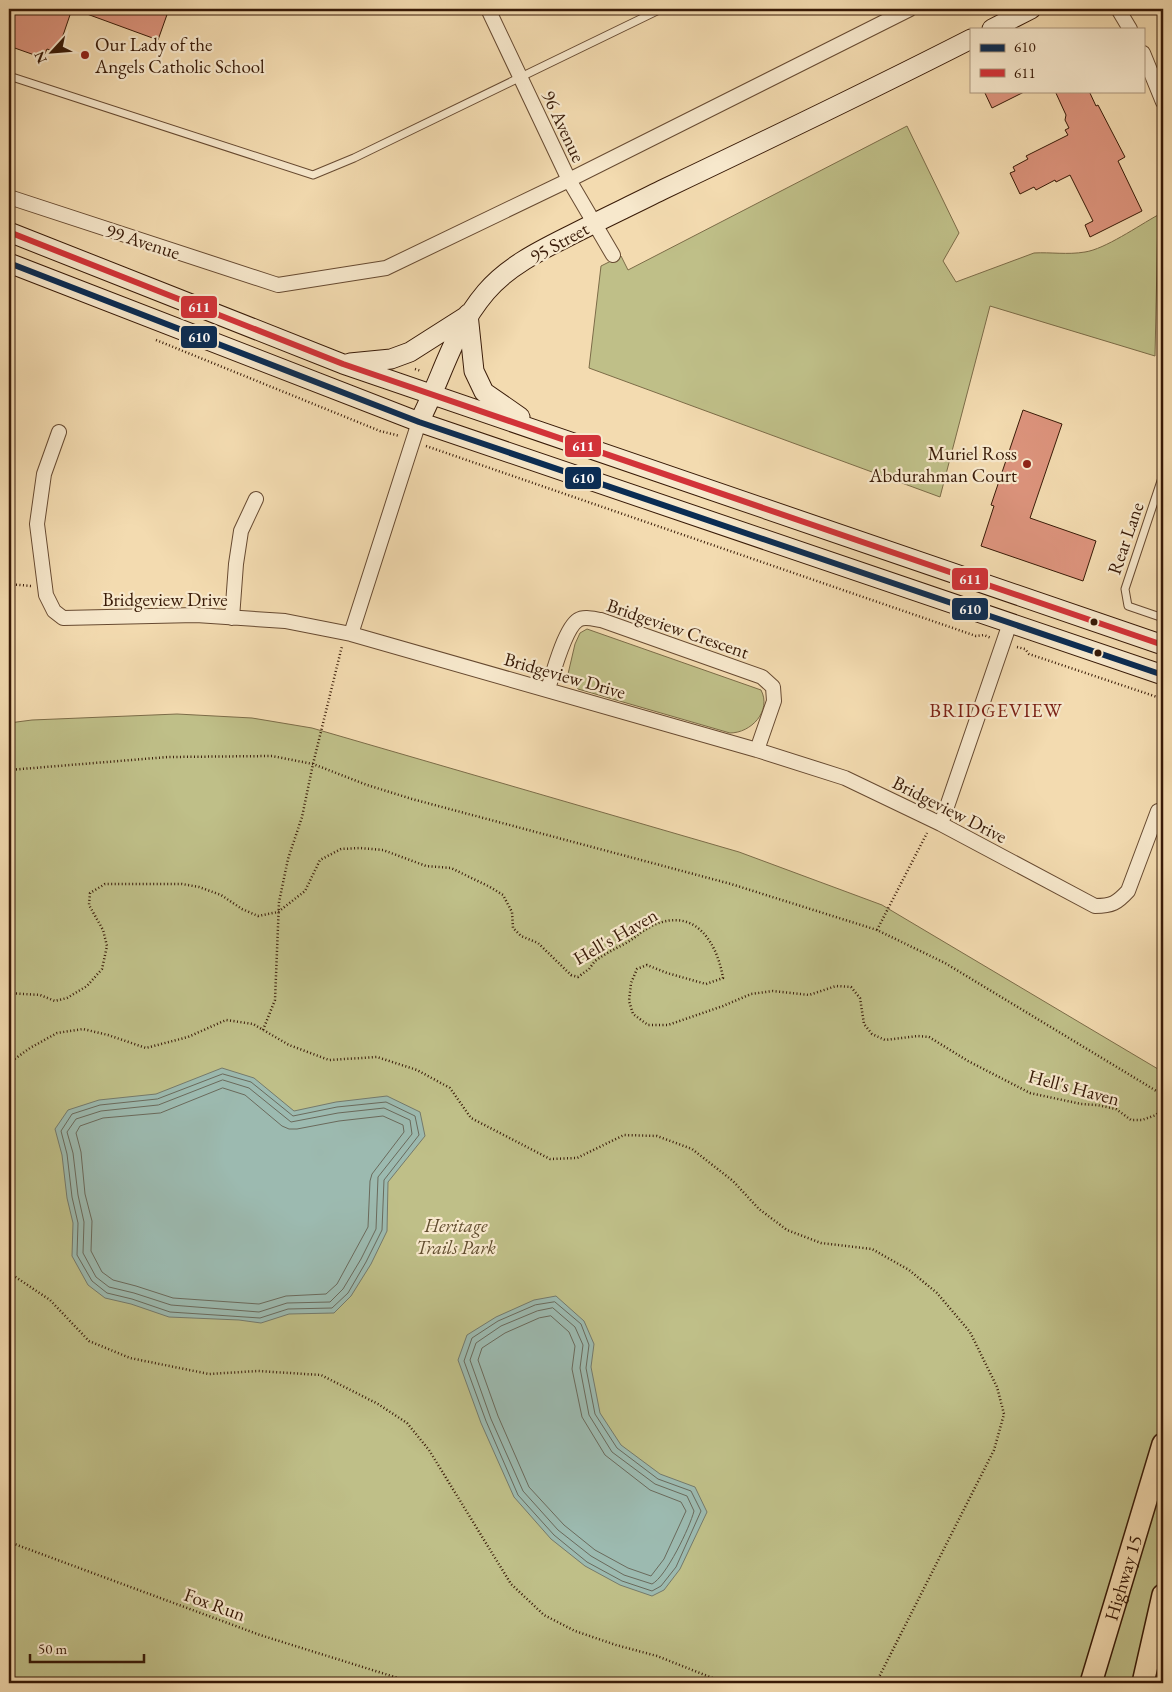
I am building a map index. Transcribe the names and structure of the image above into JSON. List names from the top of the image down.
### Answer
{
  "streets": {
    "main road": ["99 Avenue", "95 Street", "Highway 15"],
    "street": ["96 Avenue", "Bridgeview Drive", "Bridgeview Crescent"],
    "lane": ["Rear Lane"],
    "path": ["Hell's Haven", "Fox Run"]
  },
  "crossings": [
    ["96 Avenue", "99 Avenue"],
    ["96 Avenue", "95 Street"],
    ["99 Avenue", "95 Street"],
    ["95 Street", "Bridgeview Drive"],
    ["Bridgeview Drive", "Bridgeview Crescent"]
  ],
  "districts": ["BRIDGEVIEW"],
  "parks": ["Heritage Trails Park"],
  "places": ["Our Lady of the Angels Catholic School", "Muriel Ross Abdurahman Court"],
  "lines": ["transit line 611", "transit line 610"],
  "legend": ["610", "611"],
  "scale_bar": "50 m",
  "north": "bottom left"
}
